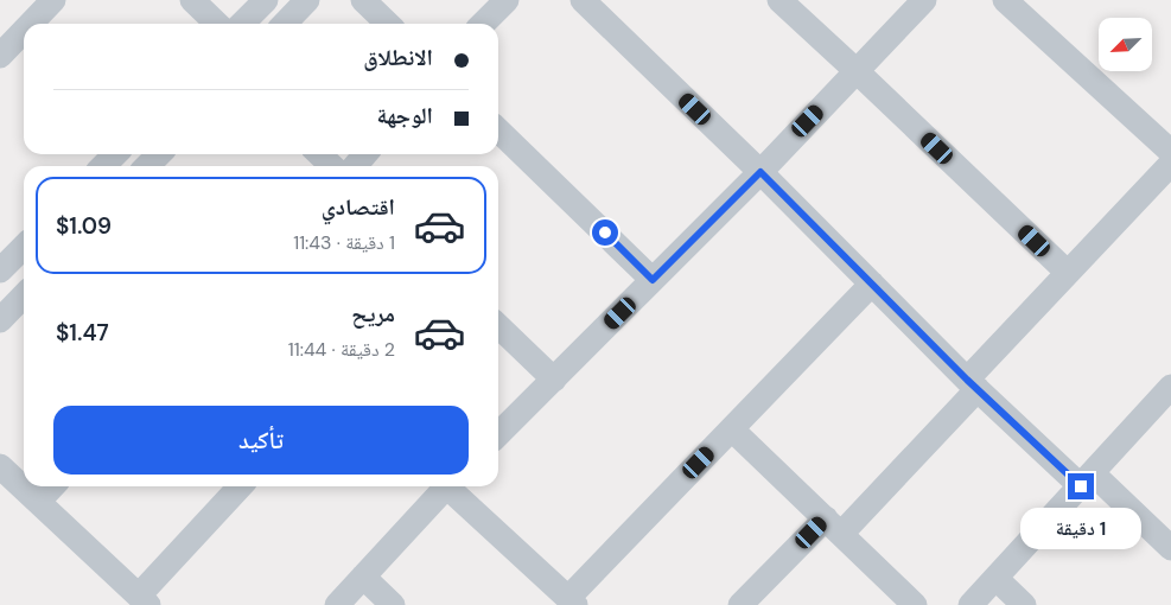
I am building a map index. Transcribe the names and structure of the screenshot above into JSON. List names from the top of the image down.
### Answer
{
  "north": "bottom left",
  "page": {
    "banner": ["الانطلاق", "الوجهة"],
    "list": [
      {
        "name": "اقتصادي",
        "note": "1 دقيقة · 11:43",
        "value": "$1.09"
      },
      {
        "name": "مريح",
        "note": "2 دقيقة · 11:44",
        "value": "$1.47"
      }
    ],
    "buttons": "تأكيد",
    "bubble": "1 دقيقة"
  }
}
